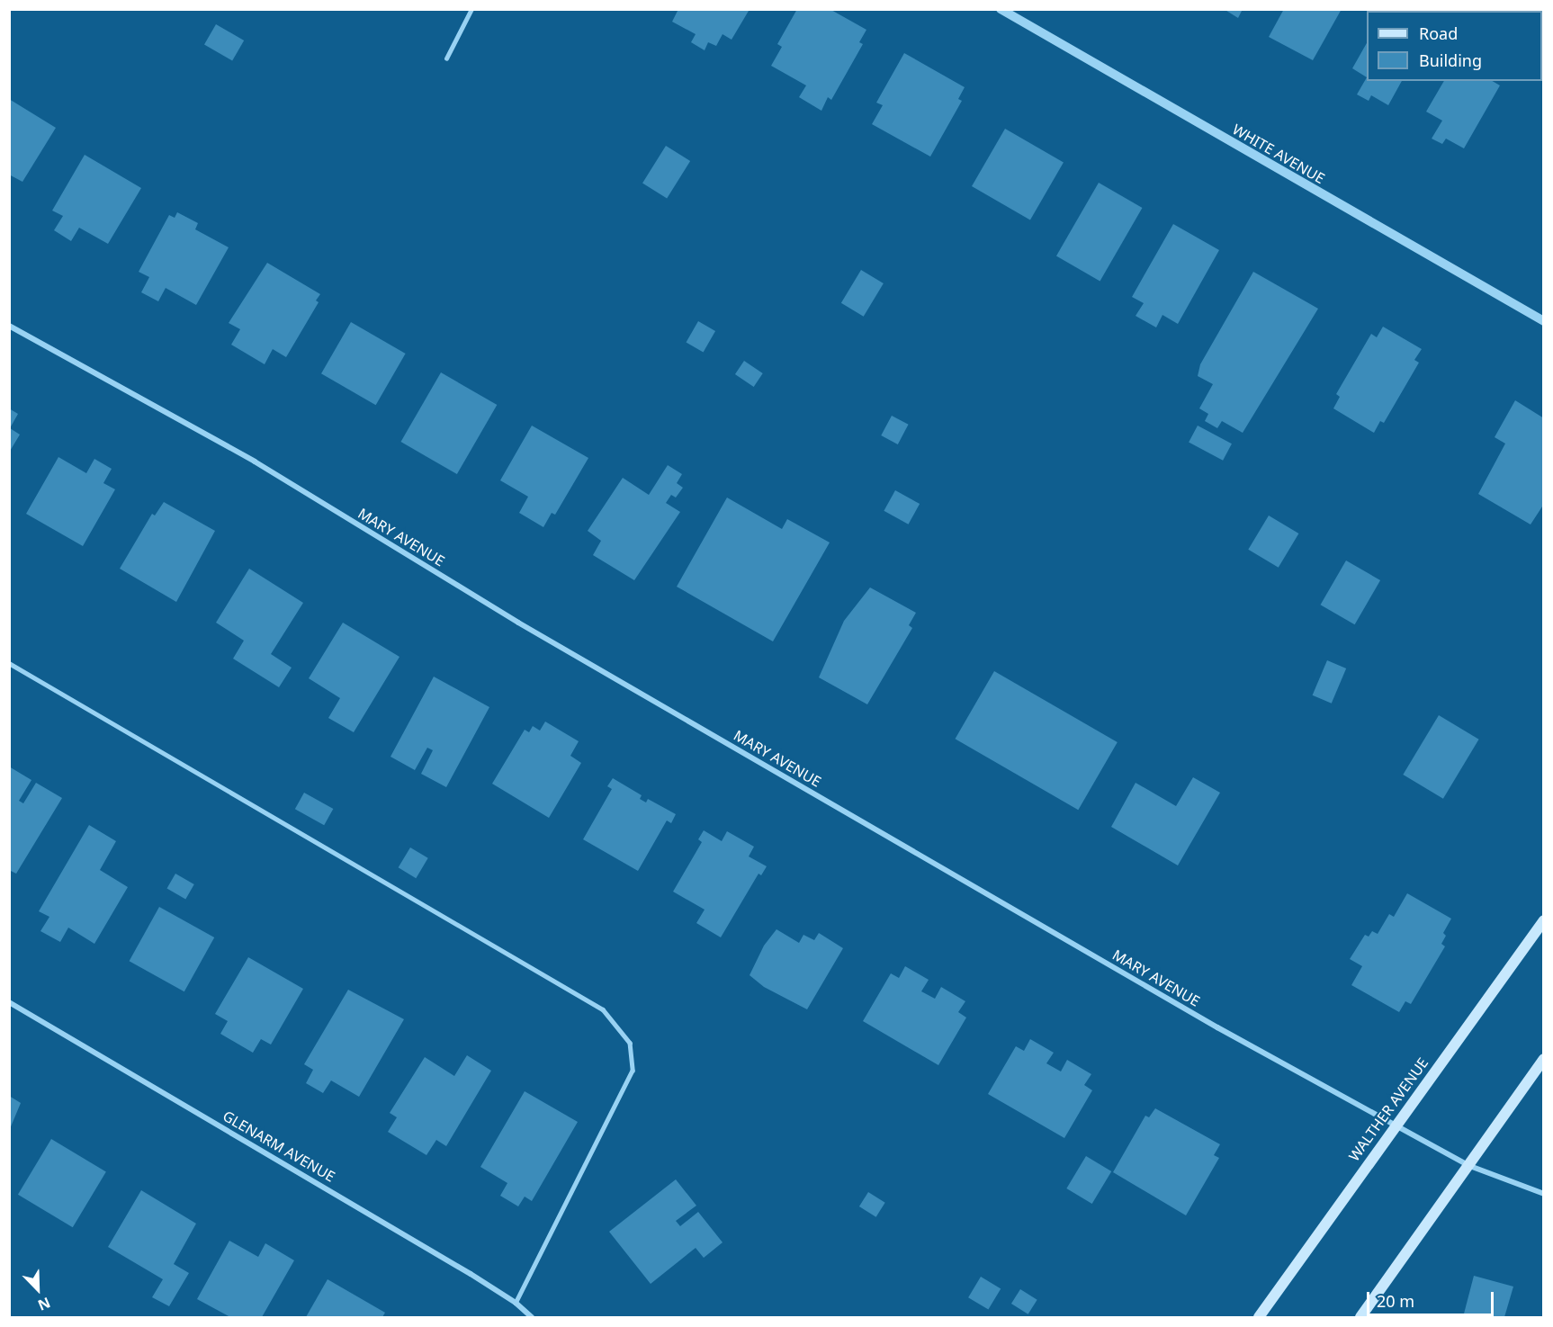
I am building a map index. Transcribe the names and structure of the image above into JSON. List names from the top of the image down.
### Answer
{
  "streets": {
    "main road": ["WALTHER AVENUE"],
    "street": ["WHITE AVENUE", "MARY AVENUE", "GLENARM AVENUE"]
  },
  "crossings": [
    ["MARY AVENUE", "WALTHER AVENUE"]
  ],
  "legend": ["Road", "Building"],
  "scale_bar": "20 m",
  "north": "bottom right"
}
